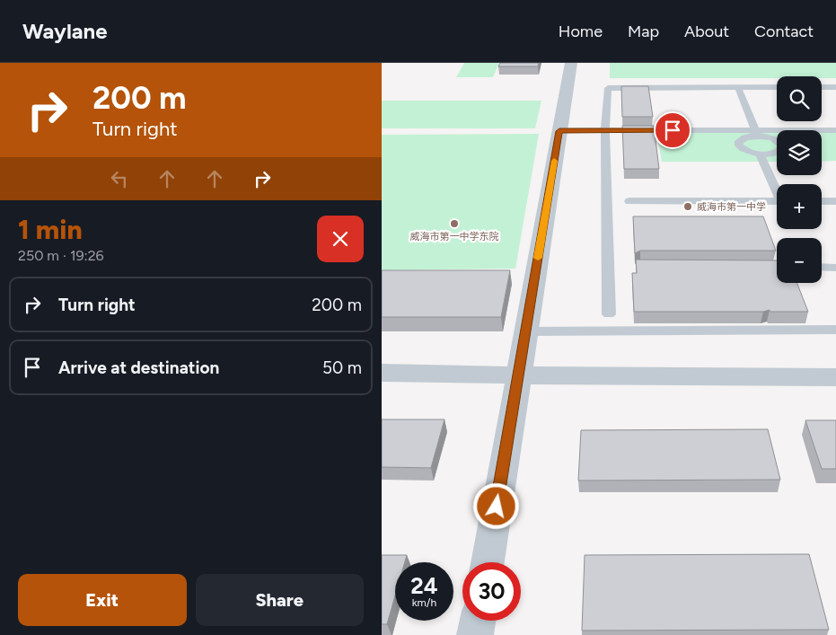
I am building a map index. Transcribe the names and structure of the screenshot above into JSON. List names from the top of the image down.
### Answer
{
  "places": ["威海市第一中学", "威海市第一中学东院"],
  "page": {
    "header": "Waylane",
    "nav": [
      "Home",
      "Map",
      "About",
      "Contact"
    ],
    "turn": ["200 m", "Turn right"],
    "map_buttons": ["+", "−"],
    "heading": ["1 min", "250 m · 19:26"],
    "list": [
      {
        "name": "Turn right",
        "value": "200 m"
      },
      {
        "name": "Arrive at destination",
        "value": "50 m"
      }
    ],
    "speed": "24 km/h",
    "limit": "30",
    "buttons": ["Exit", "Share"]
  }
}
